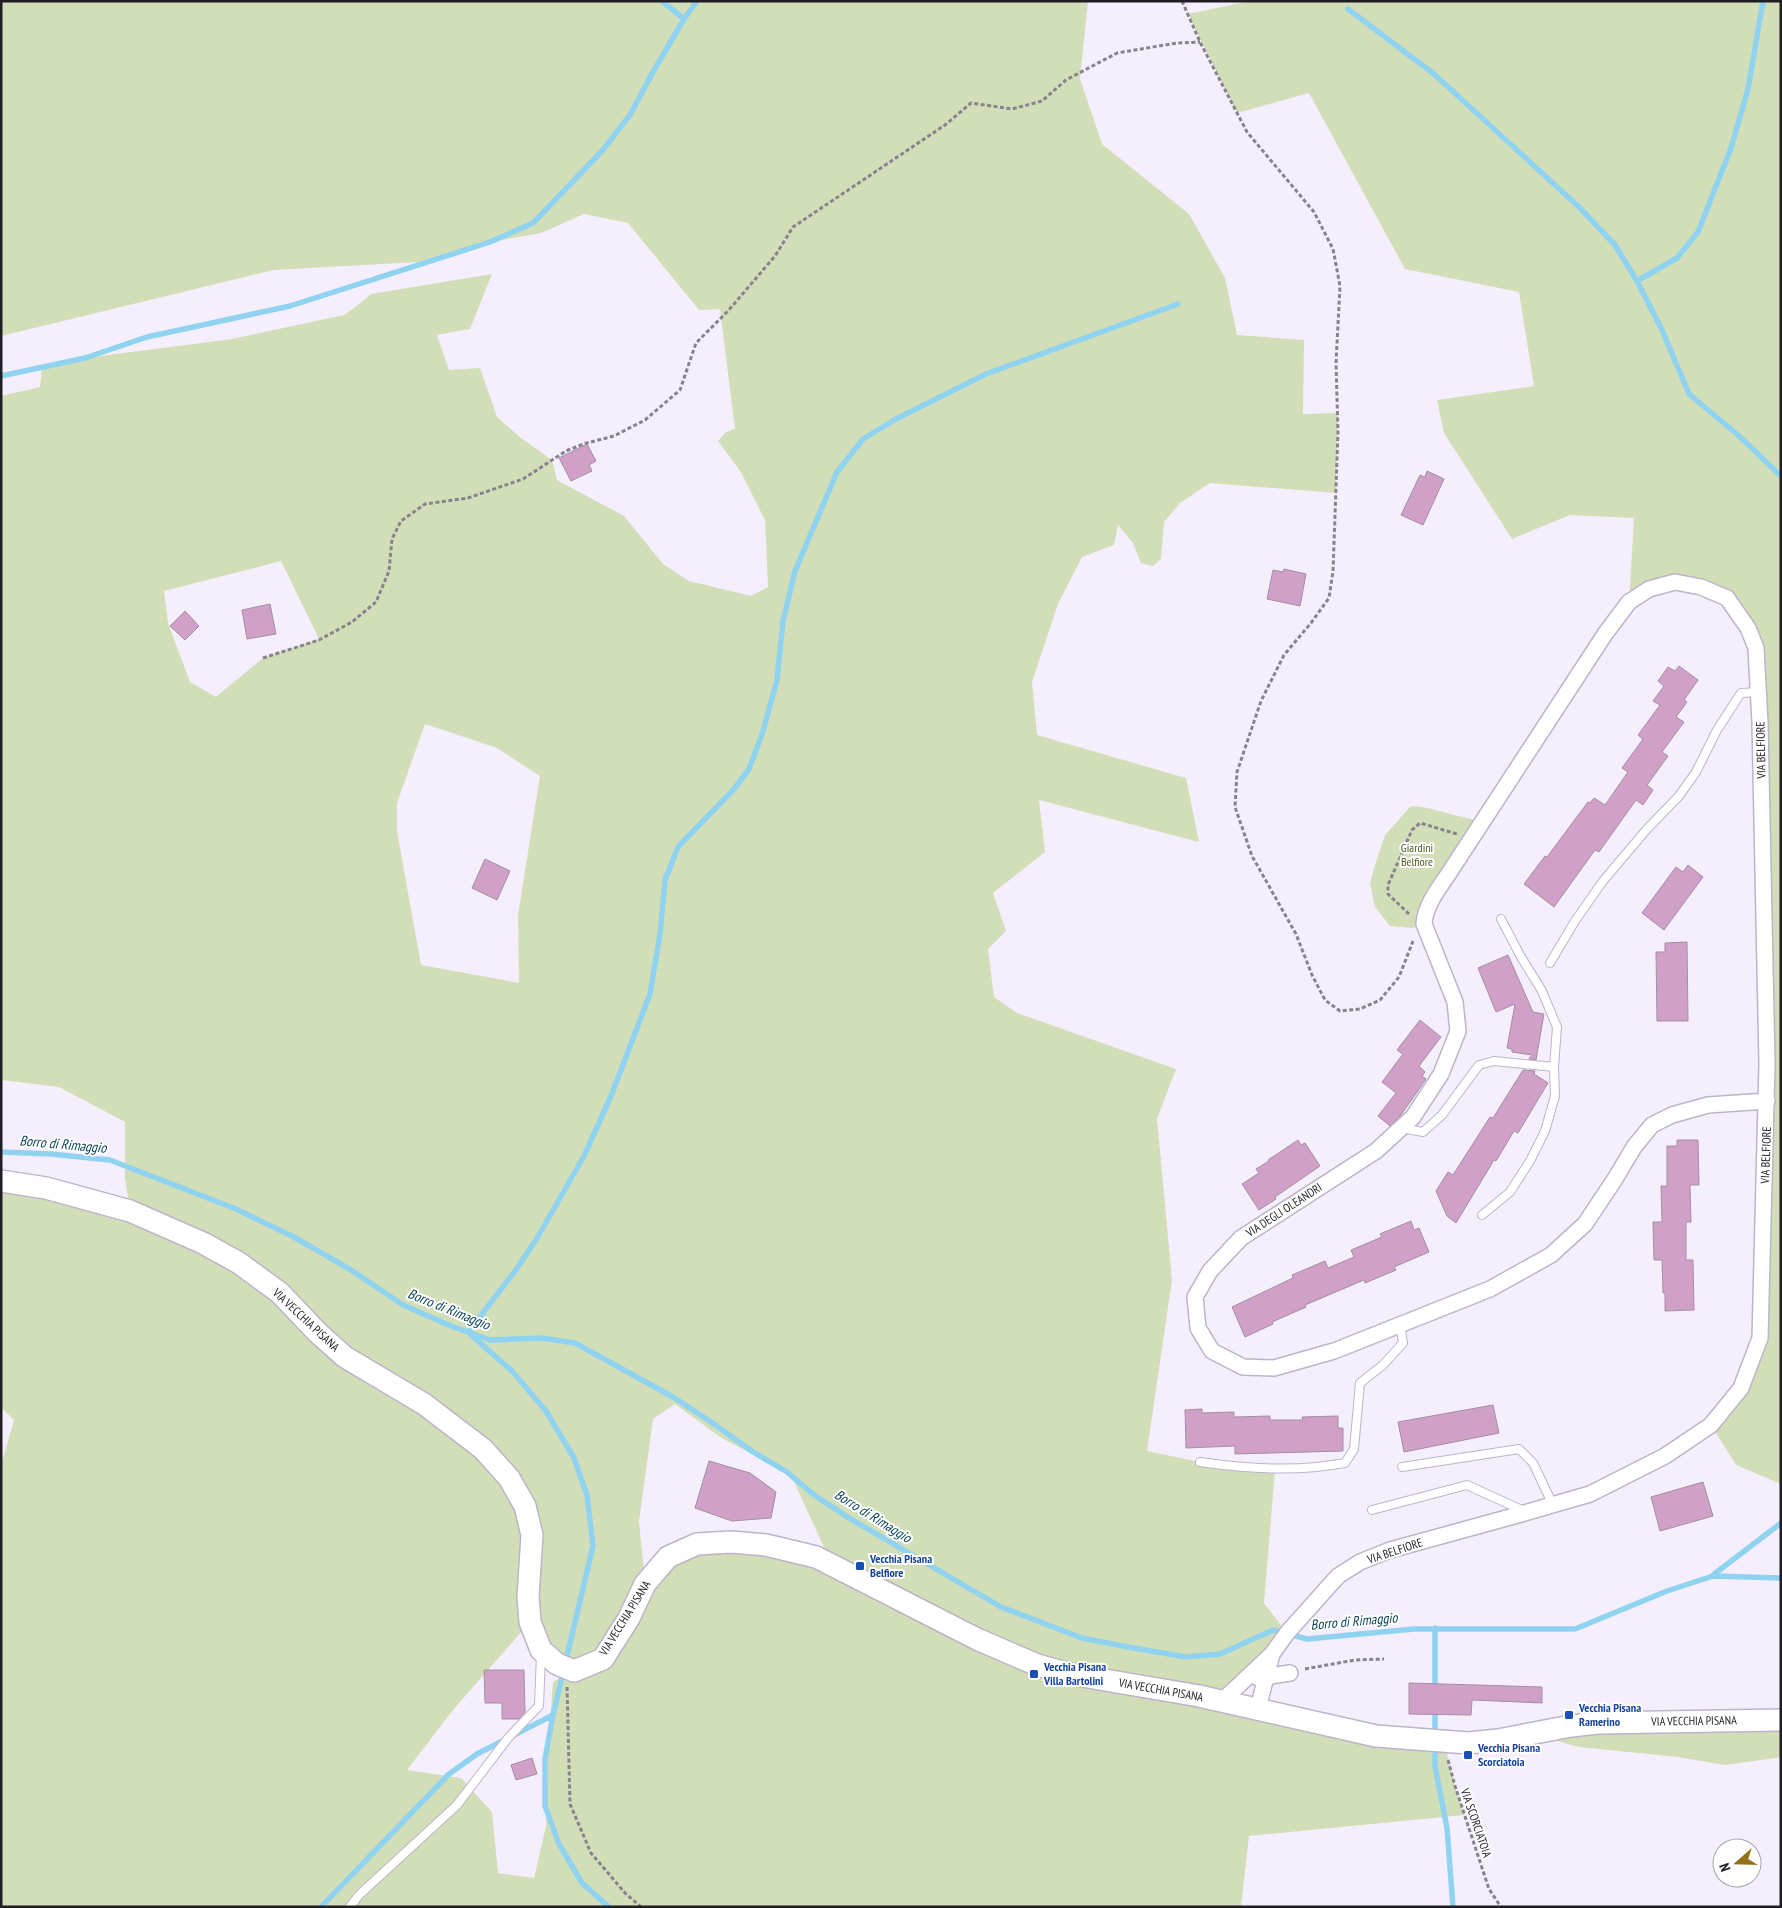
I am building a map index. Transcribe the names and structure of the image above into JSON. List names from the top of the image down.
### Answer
{
  "streets": {
    "main road": ["VIA VECCHIA PISANA"],
    "street": ["VIA BELFIORE", "VIA DEGLI OLEANDRI"],
    "path": ["VIA SCORCIATOIA"]
  },
  "crossings": [
    ["VIA BELFIORE", "VIA DEGLI OLEANDRI"],
    ["VIA BELFIORE", "VIA VECCHIA PISANA"],
    ["VIA VECCHIA PISANA", "VIA SCORCIATOIA"]
  ],
  "water": ["Borro di Rimaggio"],
  "parks": ["Giardini Belfiore"],
  "places": {
    "transit": [
      "Vecchia Pisana Belfiore",
      "Vecchia Pisana Villa Bartolini",
      "Vecchia Pisana Ramerino",
      "Vecchia Pisana Scorciatoia"
    ]
  },
  "north": "left"
}
